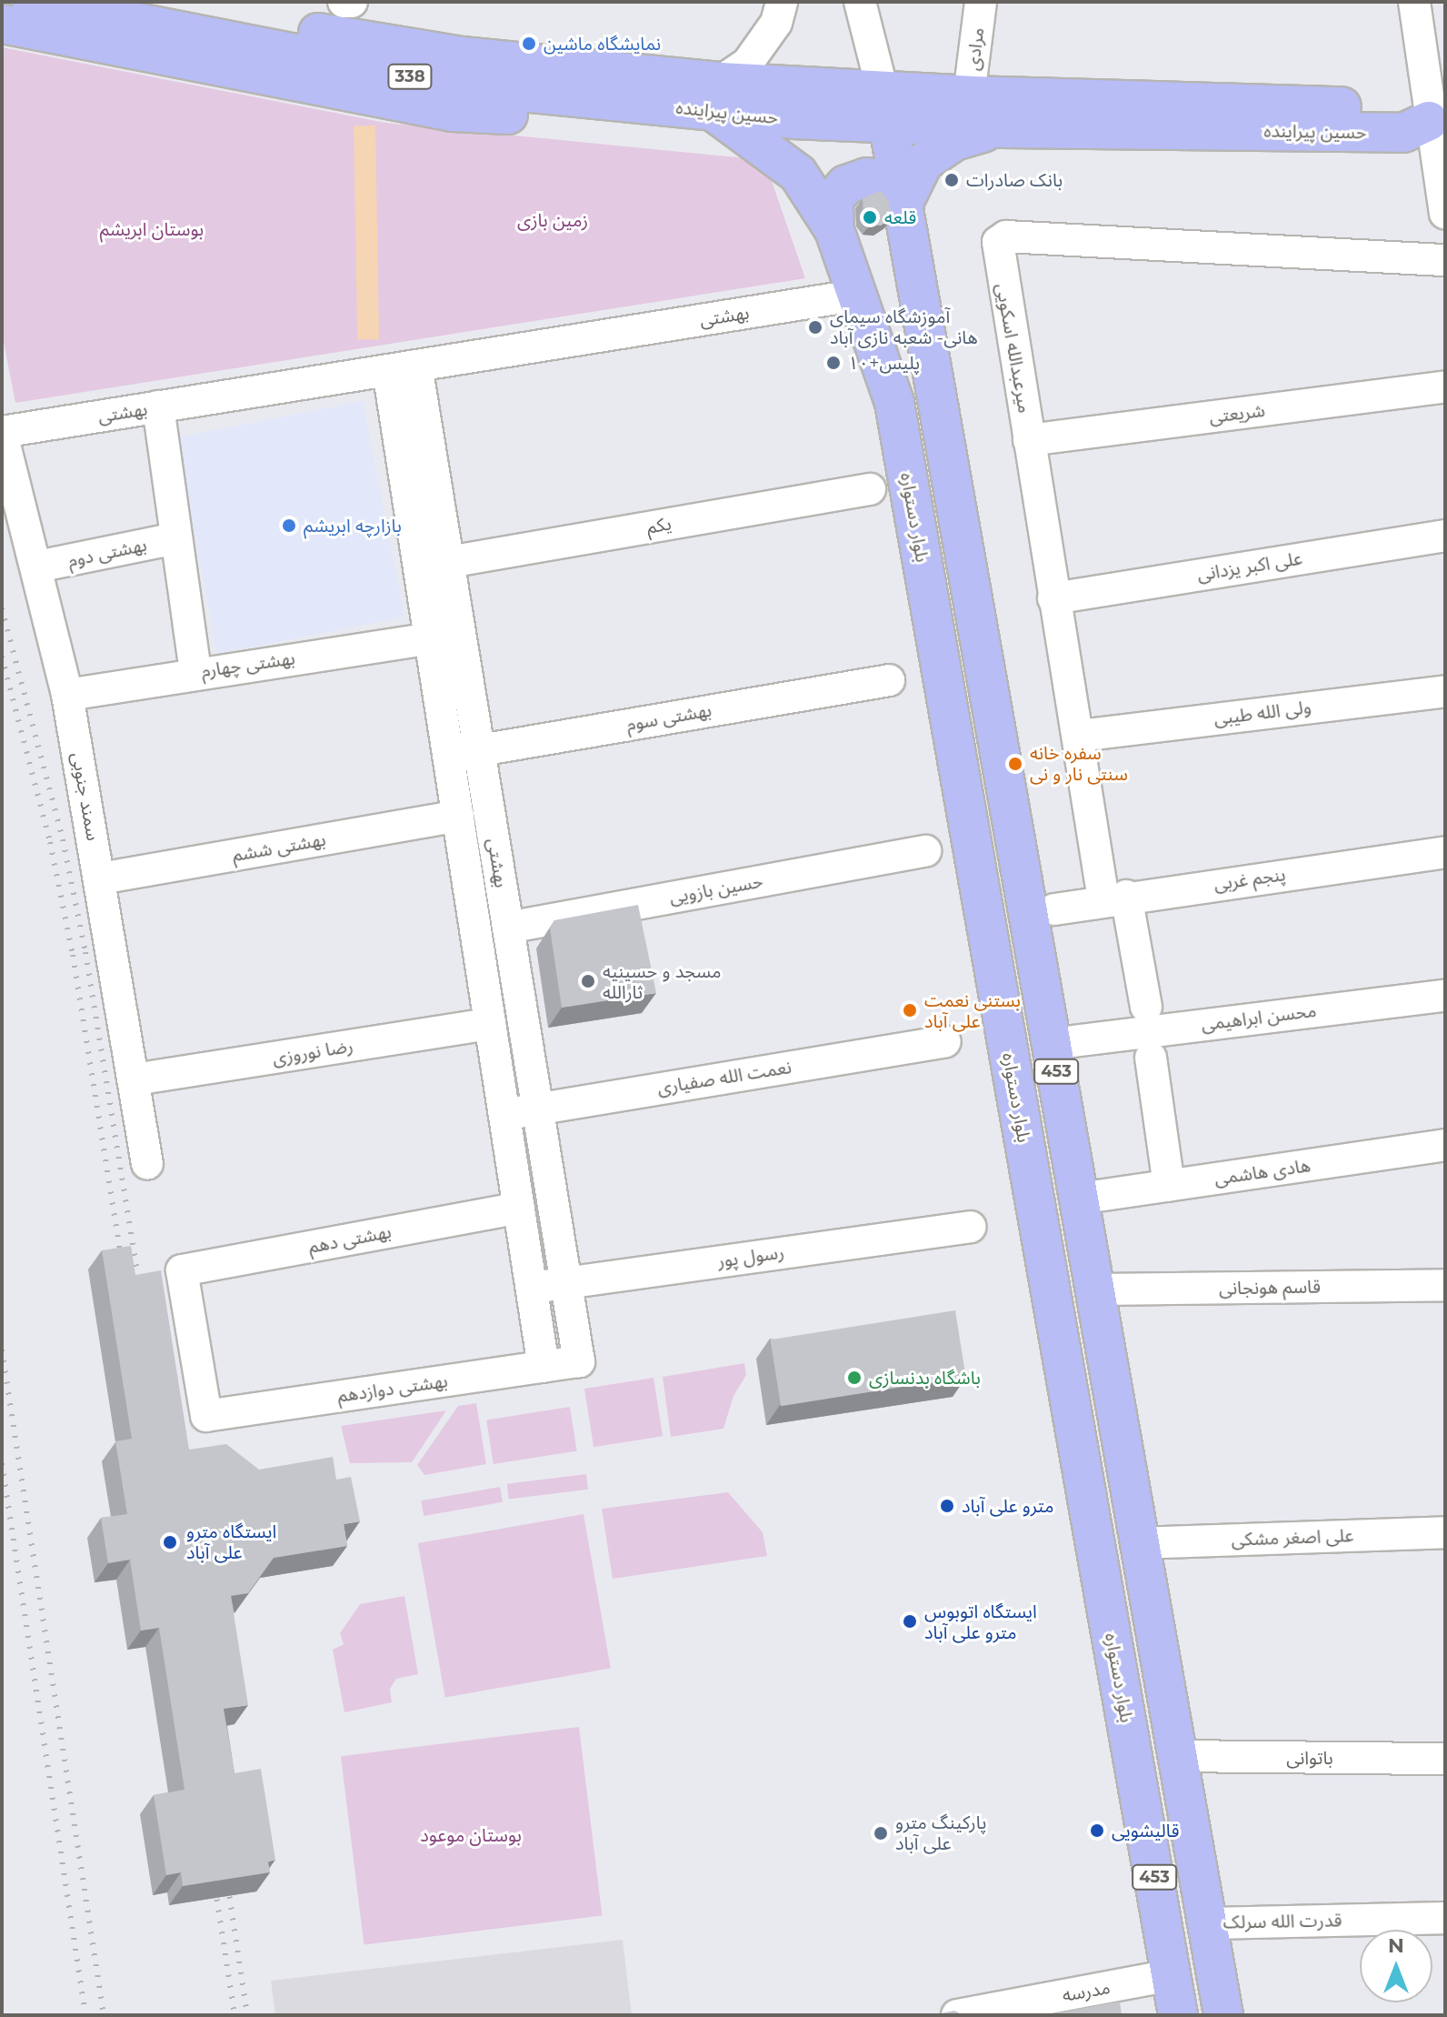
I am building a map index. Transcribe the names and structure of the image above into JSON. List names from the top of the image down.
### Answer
{
  "streets": {
    "main road": [
      "338",
      "حسین پیراینده",
      "بلوار دستواره",
      "453"
    ],
    "street": [
      "مرادی",
      "بهشتی",
      "میرعبدالله اسکویی",
      "شریعتی",
      "یکم",
      "بهشتی دوم",
      "علی اکبر یزدانی",
      "بهشتی چهارم",
      "ولی الله طیبی",
      "بهشتی سوم",
      "سمند جنوبی",
      "بهشتی ششم",
      "پنجم غربی",
      "حسین بازویی",
      "محسن ابراهیمی",
      "رضا نوروزی",
      "نعمت الله صفیاری",
      "هادی هاشمی",
      "بهشتی دهم",
      "رسول پور",
      "قاسم هونجانی",
      "بهشتی دوازدهم",
      "علی اصغر مشکی",
      "باتوانی",
      "قدرت الله سرلک",
      "مدرسه"
    ]
  },
  "crossings": [
    ["مرادی", "حسین پیراینده"],
    ["حسین پیراینده", "بلوار دستواره"],
    ["حسین پیراینده", "453"],
    ["بهشتی", "بلوار دستواره"],
    ["بهشتی", "یکم"],
    ["بهشتی", "بهشتی سوم"],
    ["بهشتی", "سمند جنوبی"],
    ["بهشتی", "حسین بازویی"],
    ["بهشتی", "نعمت الله صفیاری"],
    ["بهشتی", "رسول پور"],
    ["بهشتی", "بهشتی دوازدهم"],
    ["میرعبدالله اسکویی", "شریعتی"],
    ["میرعبدالله اسکویی", "علی اکبر یزدانی"],
    ["میرعبدالله اسکویی", "ولی الله طیبی"],
    ["میرعبدالله اسکویی", "پنجم غربی"],
    ["بلوار دستواره", "مدرسه"],
    ["بهشتی دوم", "سمند جنوبی"],
    ["بهشتی چهارم", "سمند جنوبی"],
    ["سمند جنوبی", "بهشتی ششم"],
    ["سمند جنوبی", "رضا نوروزی"],
    ["453", "هادی هاشمی"],
    ["453", "قاسم هونجانی"],
    ["453", "علی اصغر مشکی"],
    ["453", "باتوانی"],
    ["453", "قدرت الله سرلک"],
    ["بهشتی دهم", "بهشتی دوازدهم"]
  ],
  "parks": ["زمین بازی", "بوستان ابریشم", "بوستان موعود"],
  "places": [
    "نمایشگاه ماشین",
    "بانک صادرات",
    "قلعه",
    "آموزشگاه سیمای هانی- شعبه نازی آباد",
    "پلیس+۱۰",
    "بازارچه ابریشم",
    "سفره خانه سنتی نار و نی",
    "مسجد و حسینیه ثارالله",
    "بستنی نعمت علی آباد",
    "باشگاه بدنسازی",
    "مترو علی آباد",
    "ایستگاه مترو علی آباد",
    "ایستگاه اتوبوس مترو علی آباد",
    "قالیشویی",
    "پارکینگ مترو علی آباد"
  ],
  "north": "top"
}
